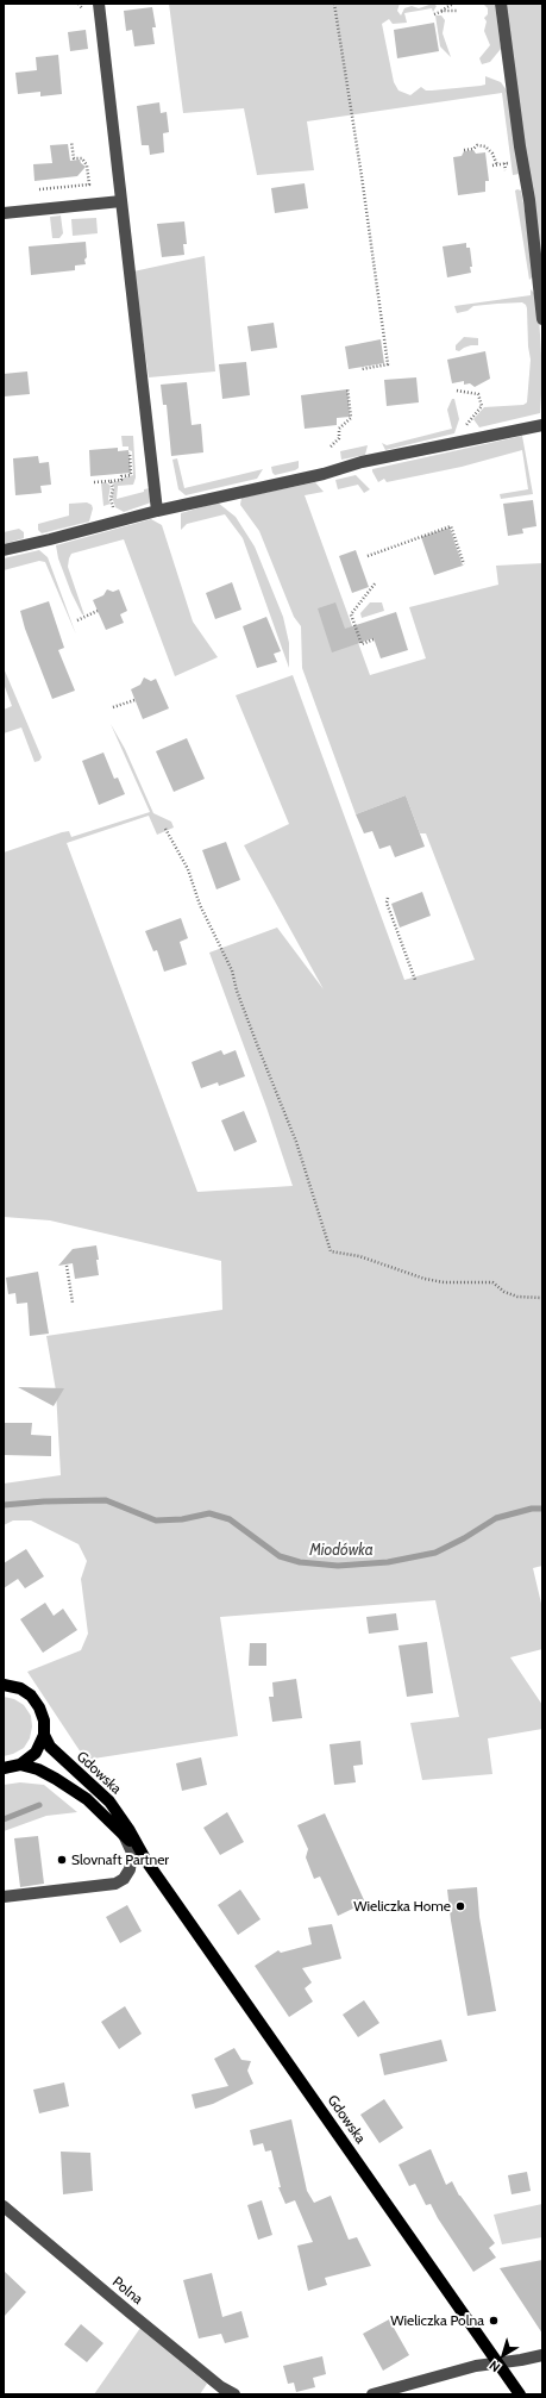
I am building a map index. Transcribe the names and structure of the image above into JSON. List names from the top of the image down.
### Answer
{
  "streets": {
    "main road": ["Gdowska"],
    "street": ["Polna"]
  },
  "water": ["Miodówka"],
  "places": ["Slovnaft Partner", "Wieliczka Home", "Wieliczka Polna"],
  "north": "bottom left"
}
